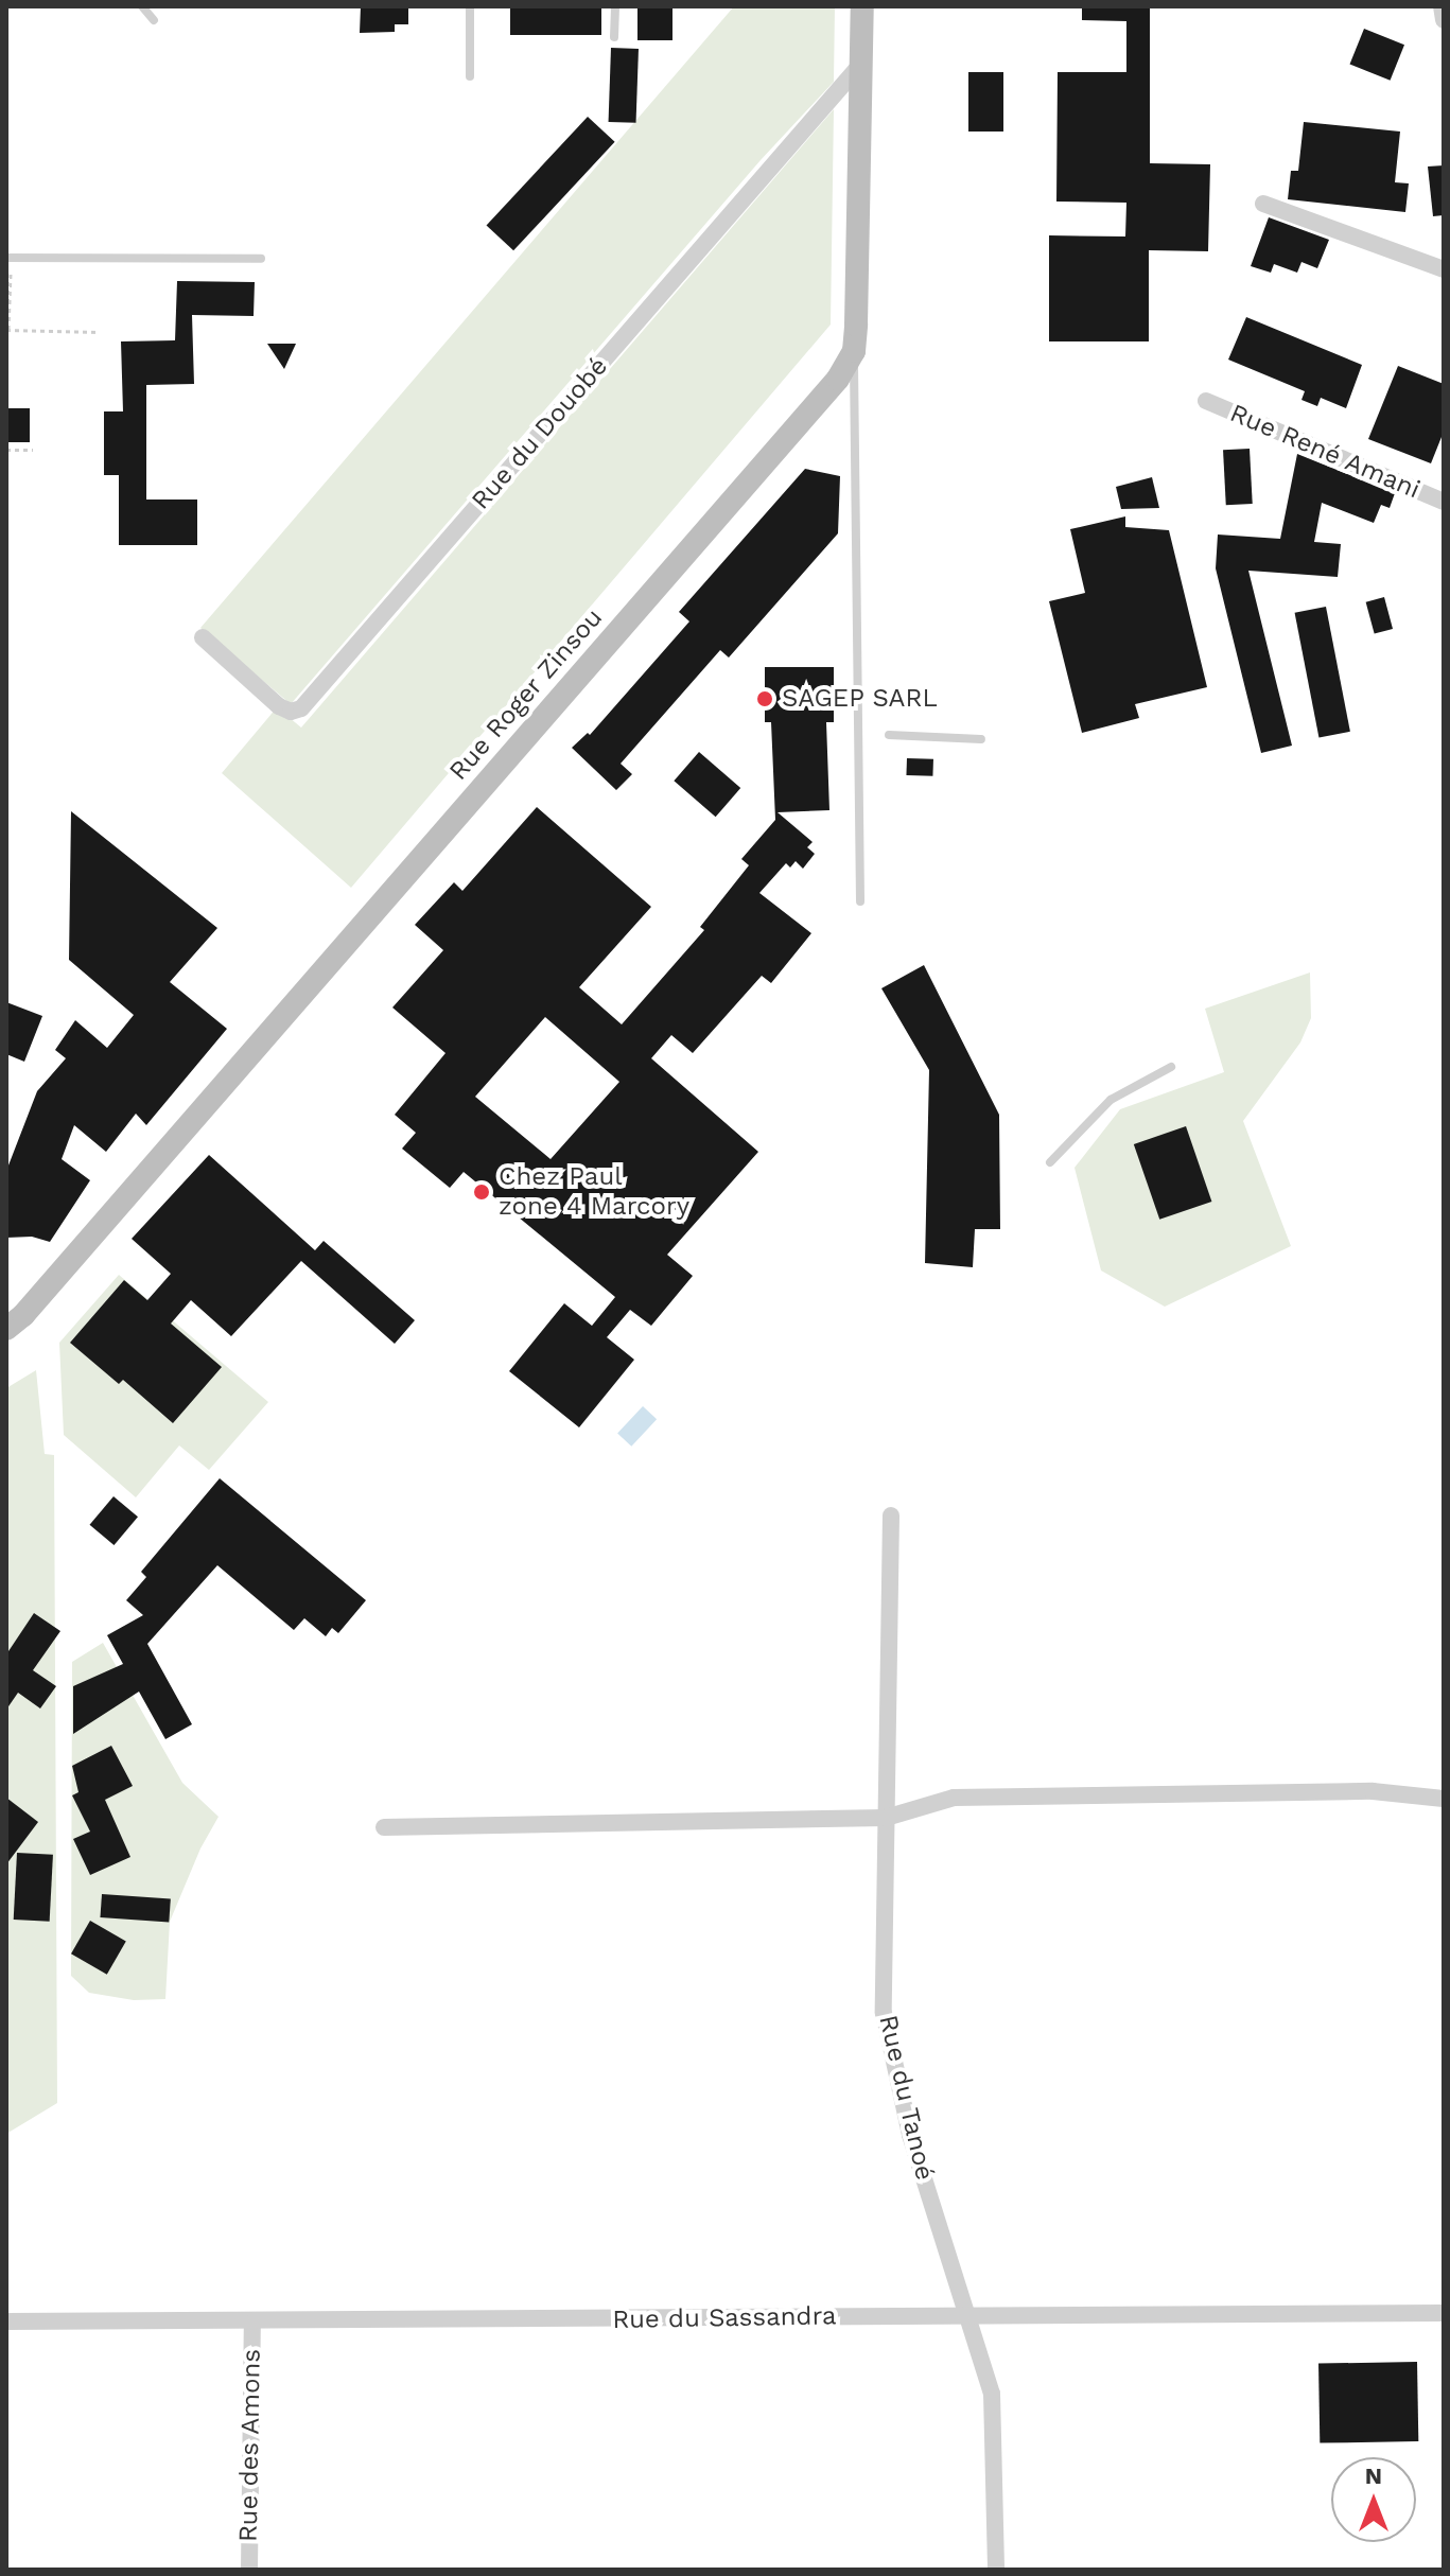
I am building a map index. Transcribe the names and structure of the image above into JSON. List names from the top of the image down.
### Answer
{
  "streets": {
    "street": [
      "Rue du Douobé",
      "Rue René Amani",
      "Rue Roger Zinsou",
      "Rue du Tanoé",
      "Rue du Sassandra",
      "Rue des Amons"
    ]
  },
  "crossings": [
    ["Rue du Tanoé", "Rue du Sassandra"],
    ["Rue du Sassandra", "Rue des Amons"]
  ],
  "places": ["SAGEP SARL", "Chez Paul zone 4 Marcory"],
  "north": "top"
}
